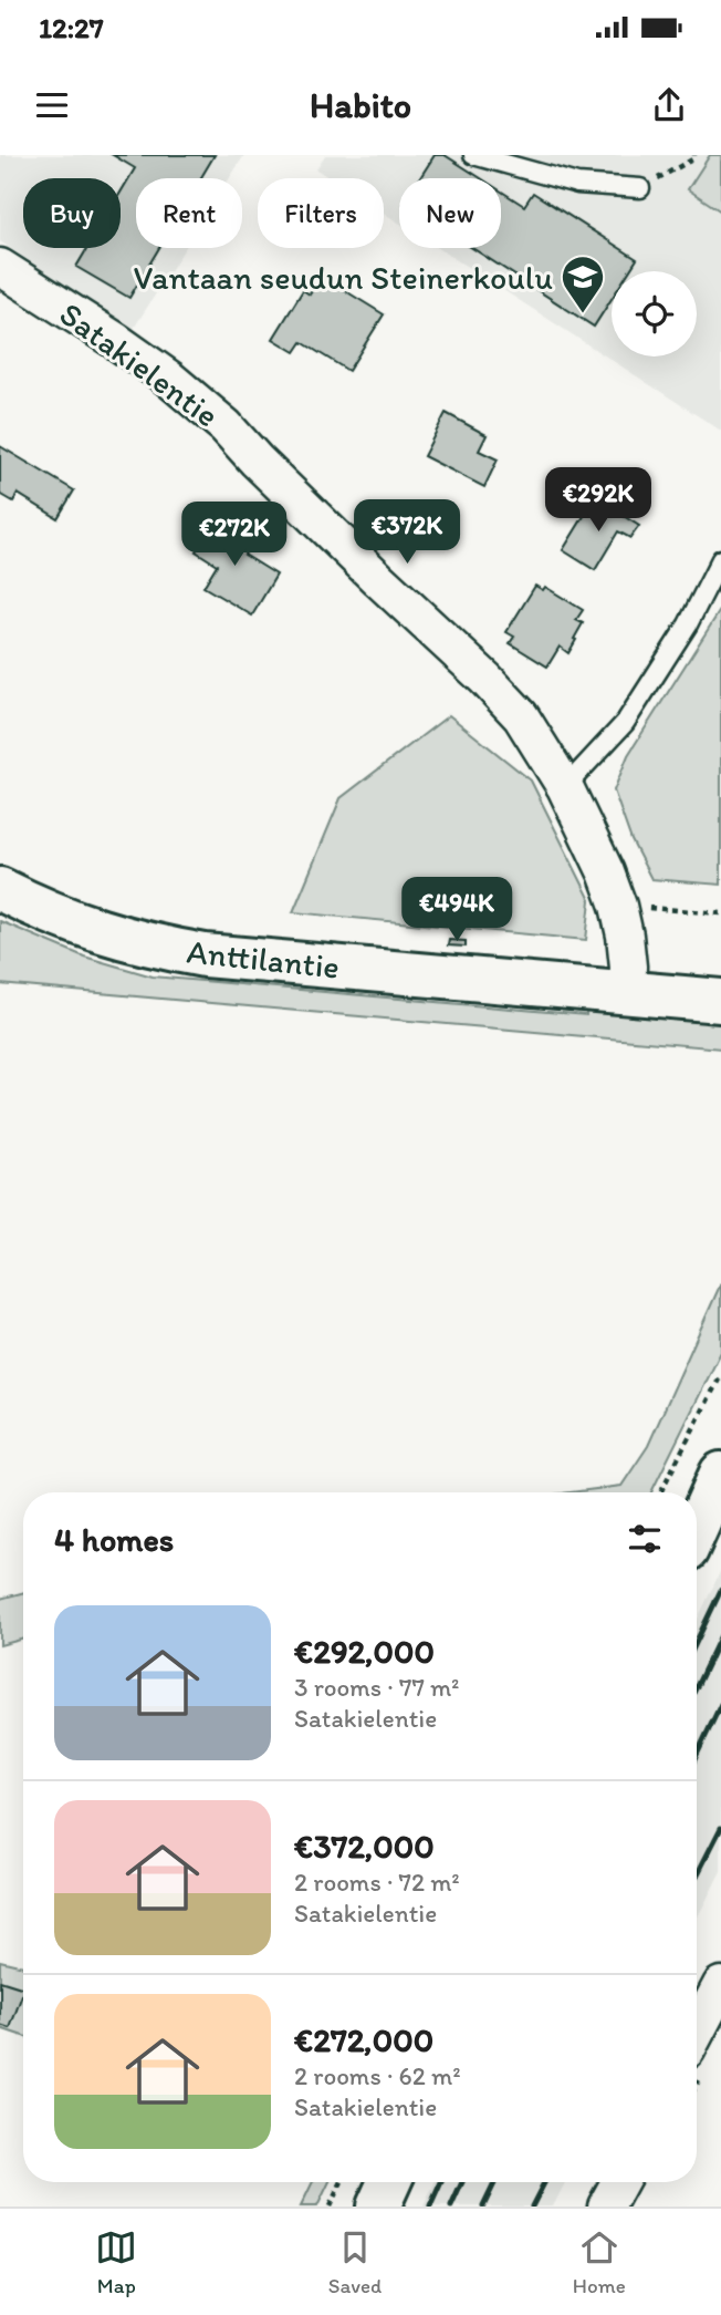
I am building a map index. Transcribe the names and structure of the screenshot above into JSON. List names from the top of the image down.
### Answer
{
  "streets": {
    "street": ["Satakielentie", "Anttilantie"]
  },
  "crossings": [
    ["Satakielentie", "Anttilantie"]
  ],
  "places": {
    "school or university": ["Vantaan seudun Steinerkoulu"]
  },
  "page": {
    "status": "12:27",
    "header": "Habito",
    "chip": [
      "Buy",
      "Rent",
      "Filters",
      "New"
    ],
    "price": [
      "€292K",
      "€372K",
      "€272K",
      "€494K"
    ],
    "heading": "4 homes",
    "list": [
      {
        "name": "€292,000",
        "note": "3 rooms · 77 m² · Satakielentie"
      },
      {
        "name": "€372,000",
        "note": "2 rooms · 72 m² · Satakielentie"
      },
      {
        "name": "€272,000",
        "note": "2 rooms · 62 m² · Satakielentie"
      }
    ],
    "tabs": ["Map", "Saved", "Home"]
  }
}
